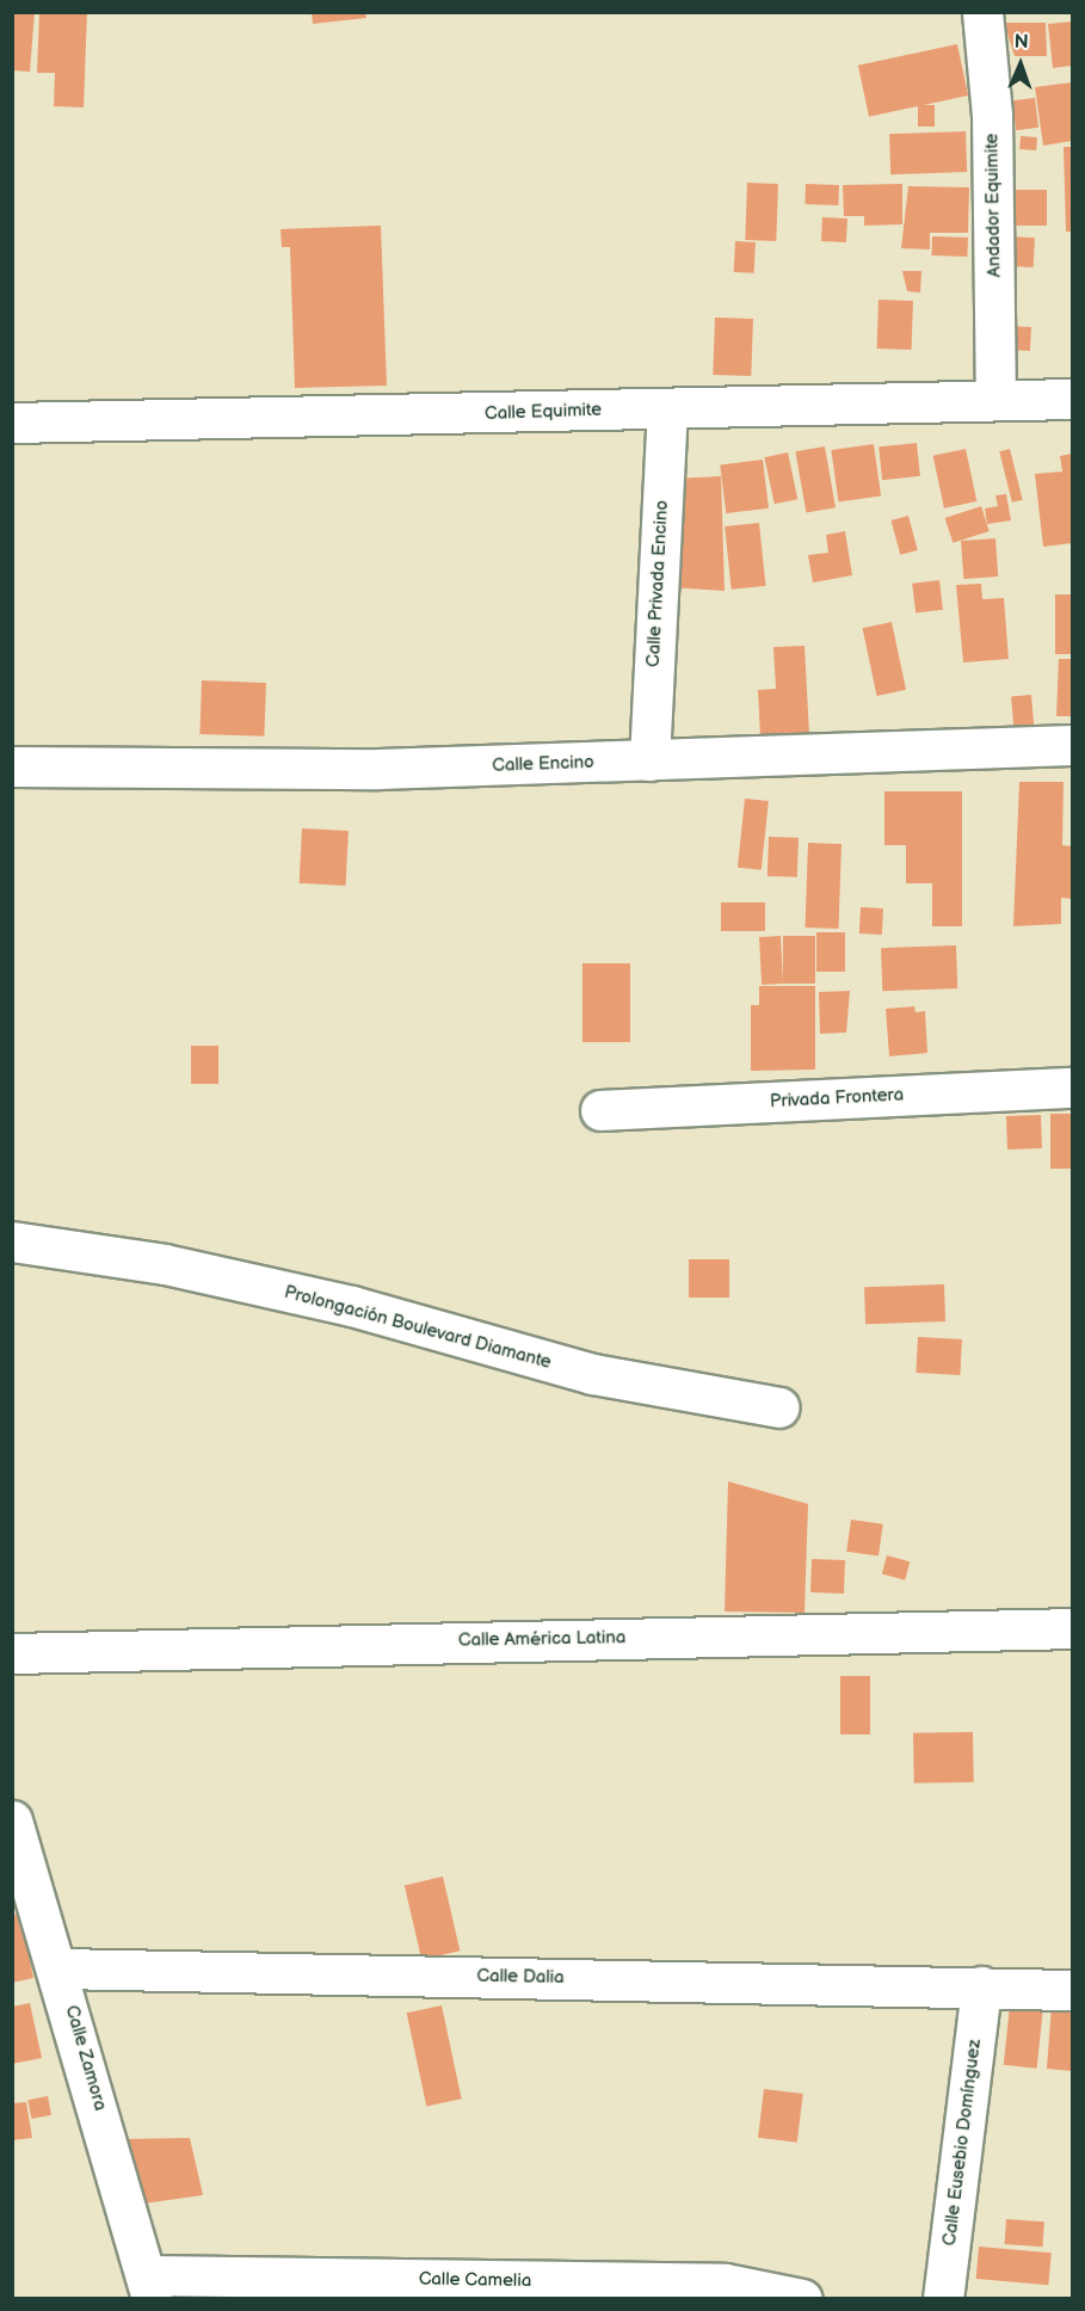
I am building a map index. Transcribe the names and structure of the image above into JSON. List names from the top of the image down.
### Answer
{
  "streets": {
    "street": [
      "Andador Equimite",
      "Calle Equimite",
      "Calle Privada Encino",
      "Calle Encino",
      "Privada Frontera",
      "Prolongación Boulevard Diamante",
      "Calle América Latina",
      "Calle Dalia",
      "Calle Zamora",
      "Calle Eusebio Domínguez",
      "Calle Camelia"
    ]
  },
  "crossings": [
    ["Andador Equimite", "Calle Equimite"],
    ["Calle Equimite", "Calle Privada Encino"],
    ["Calle Privada Encino", "Calle Encino"],
    ["Calle Dalia", "Calle Zamora"],
    ["Calle Dalia", "Calle Eusebio Domínguez"],
    ["Calle Zamora", "Calle Camelia"]
  ],
  "north": "top"
}
